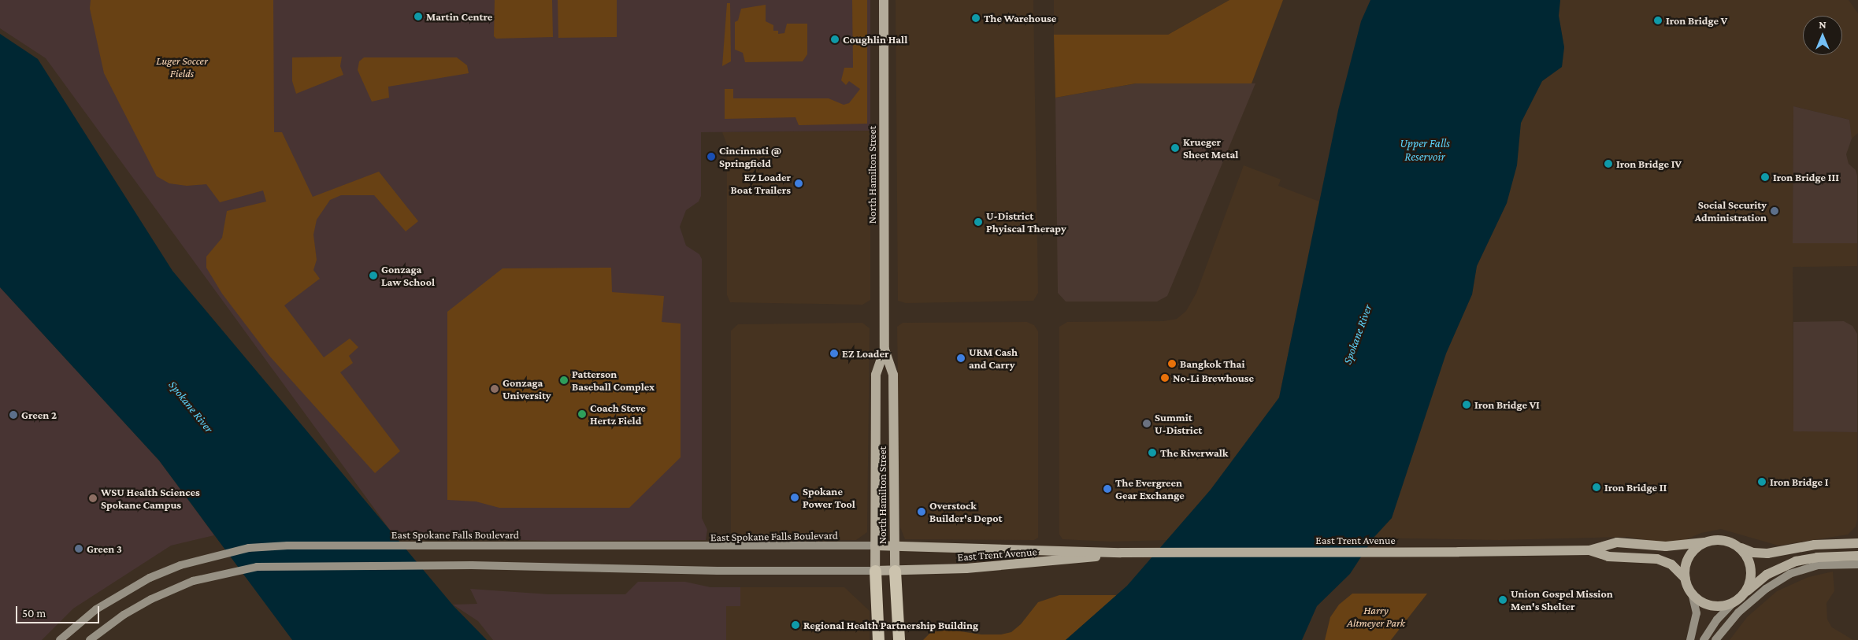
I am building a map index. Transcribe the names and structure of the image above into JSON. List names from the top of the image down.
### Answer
{
  "streets": {
    "main road": ["North Hamilton Street", "East Spokane Falls Boulevard", "East Trent Avenue"]
  },
  "crossings": [
    ["North Hamilton Street", "East Spokane Falls Boulevard"],
    ["North Hamilton Street", "East Trent Avenue"],
    ["East Spokane Falls Boulevard", "East Trent Avenue"]
  ],
  "water": ["Upper Falls Reservoir", "Spokane River"],
  "parks": ["Luger Soccer Fields", "Harry Altmeyer Park"],
  "places": [
    "Martin Centre",
    "The Warehouse",
    "Iron Bridge V",
    "Coughlin Hall",
    "Krueger Sheet Metal",
    "Cincinnati @ Springfield",
    "Iron Bridge IV",
    "Iron Bridge III",
    "EZ Loader Boat Trailers",
    "Social Security Administration",
    "U-District Phyiscal Therapy",
    "Gonzaga Law School",
    "EZ Loader",
    "URM Cash and Carry",
    "Bangkok Thai",
    "No-Li Brewhouse",
    "Patterson Baseball Complex",
    "Gonzaga University",
    "Iron Bridge VI",
    "Coach Steve Hertz Field",
    "Green 2",
    "Summit U-District",
    "The Riverwalk",
    "Iron Bridge I",
    "Iron Bridge II",
    "The Evergreen Gear Exchange",
    "Spokane Power Tool",
    "WSU Health Sciences Spokane Campus",
    "Overstock Builder's Depot",
    "Green 3",
    "Union Gospel Mission Men's Shelter",
    "Regional Health Partnership Building"
  ],
  "scale_bar": "50 m",
  "north": "top"
}
